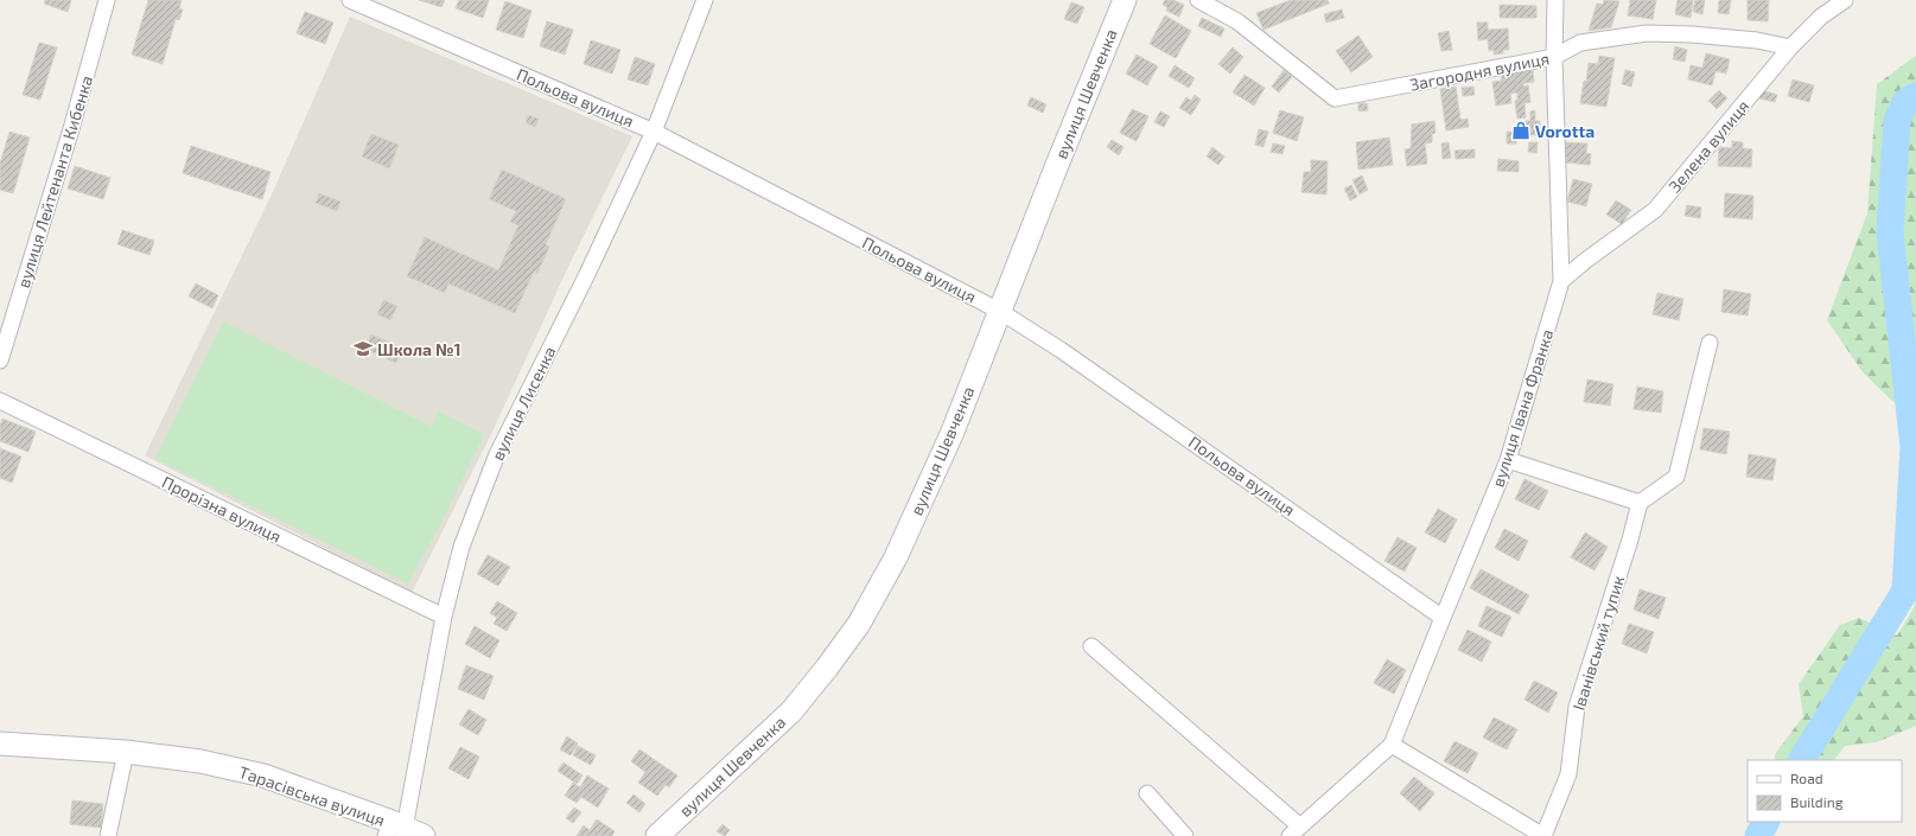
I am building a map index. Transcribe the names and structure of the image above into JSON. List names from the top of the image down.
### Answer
{
  "streets": {
    "street": [
      "Загородня вулиця",
      "вулиця Шевченка",
      "Польова вулиця",
      "Зелена вулиця",
      "вулиця Лейтенанта Кибенка",
      "вулиця Лисенка",
      "вулиця Івана Франка",
      "Прорізна вулиця",
      "Іванівський тупик",
      "Тарасівська вулиця"
    ]
  },
  "crossings": [
    ["Загородня вулиця", "Зелена вулиця"],
    ["Загородня вулиця", "вулиця Івана Франка"],
    ["вулиця Шевченка", "Польова вулиця"],
    ["Польова вулиця", "вулиця Лисенка"],
    ["Польова вулиця", "вулиця Івана Франка"],
    ["Зелена вулиця", "вулиця Івана Франка"],
    ["вулиця Лисенка", "Прорізна вулиця"],
    ["вулиця Лисенка", "Тарасівська вулиця"]
  ],
  "places": {
    "shop": ["Vorotta"],
    "school or university": ["Школа №1"]
  },
  "legend": ["Road", "Building"]
}
